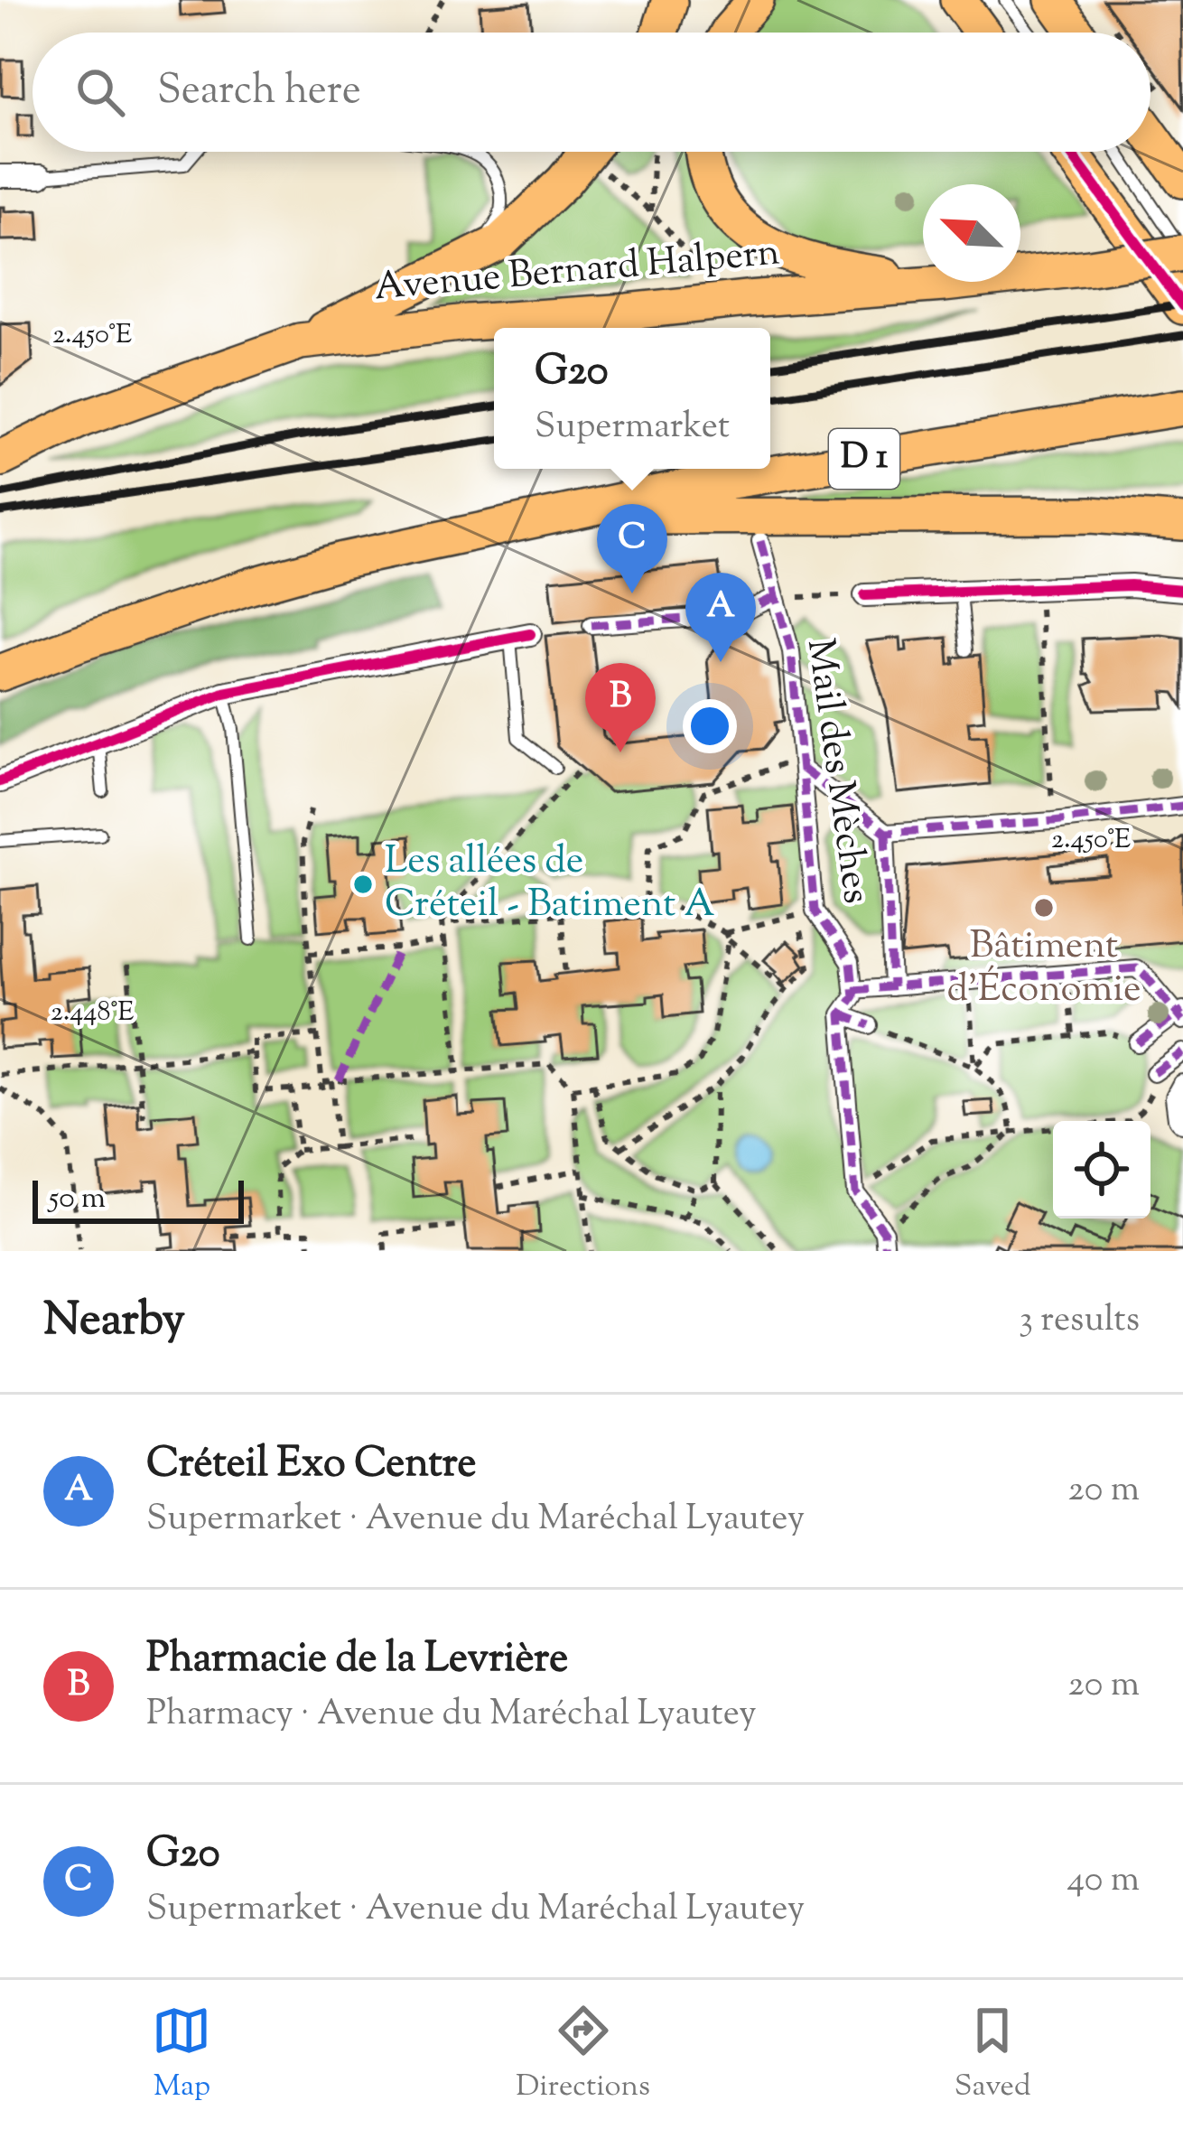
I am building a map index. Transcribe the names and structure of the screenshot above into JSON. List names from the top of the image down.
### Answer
{
  "streets": {
    "main road": ["Avenue Bernard Halpern", "D 1"],
    "street": ["Mail des Mèches"]
  },
  "places": ["Les allées de Créteil - Batiment A", "Bâtiment d'Économie"],
  "scale_bar": "50 m",
  "north": "top left",
  "page": {
    "search": "Search here",
    "popup": ["G20", "Supermarket"],
    "pins": ["C", "A", "B"],
    "scale": "50 m",
    "heading": ["Nearby", "3 results"],
    "list": [
      {
        "mark": "A",
        "name": "Créteil Exo Centre",
        "note": "Supermarket · Avenue du Maréchal Lyautey",
        "value": "20 m"
      },
      {
        "mark": "B",
        "name": "Pharmacie de la Levrière",
        "note": "Pharmacy · Avenue du Maréchal Lyautey",
        "value": "20 m"
      },
      {
        "mark": "C",
        "name": "G20",
        "note": "Supermarket · Avenue du Maréchal Lyautey",
        "value": "40 m"
      }
    ],
    "nav": ["Map", "Directions", "Saved"]
  },
  "coordinates": ["2.450°E", "2.448°E"]
}
